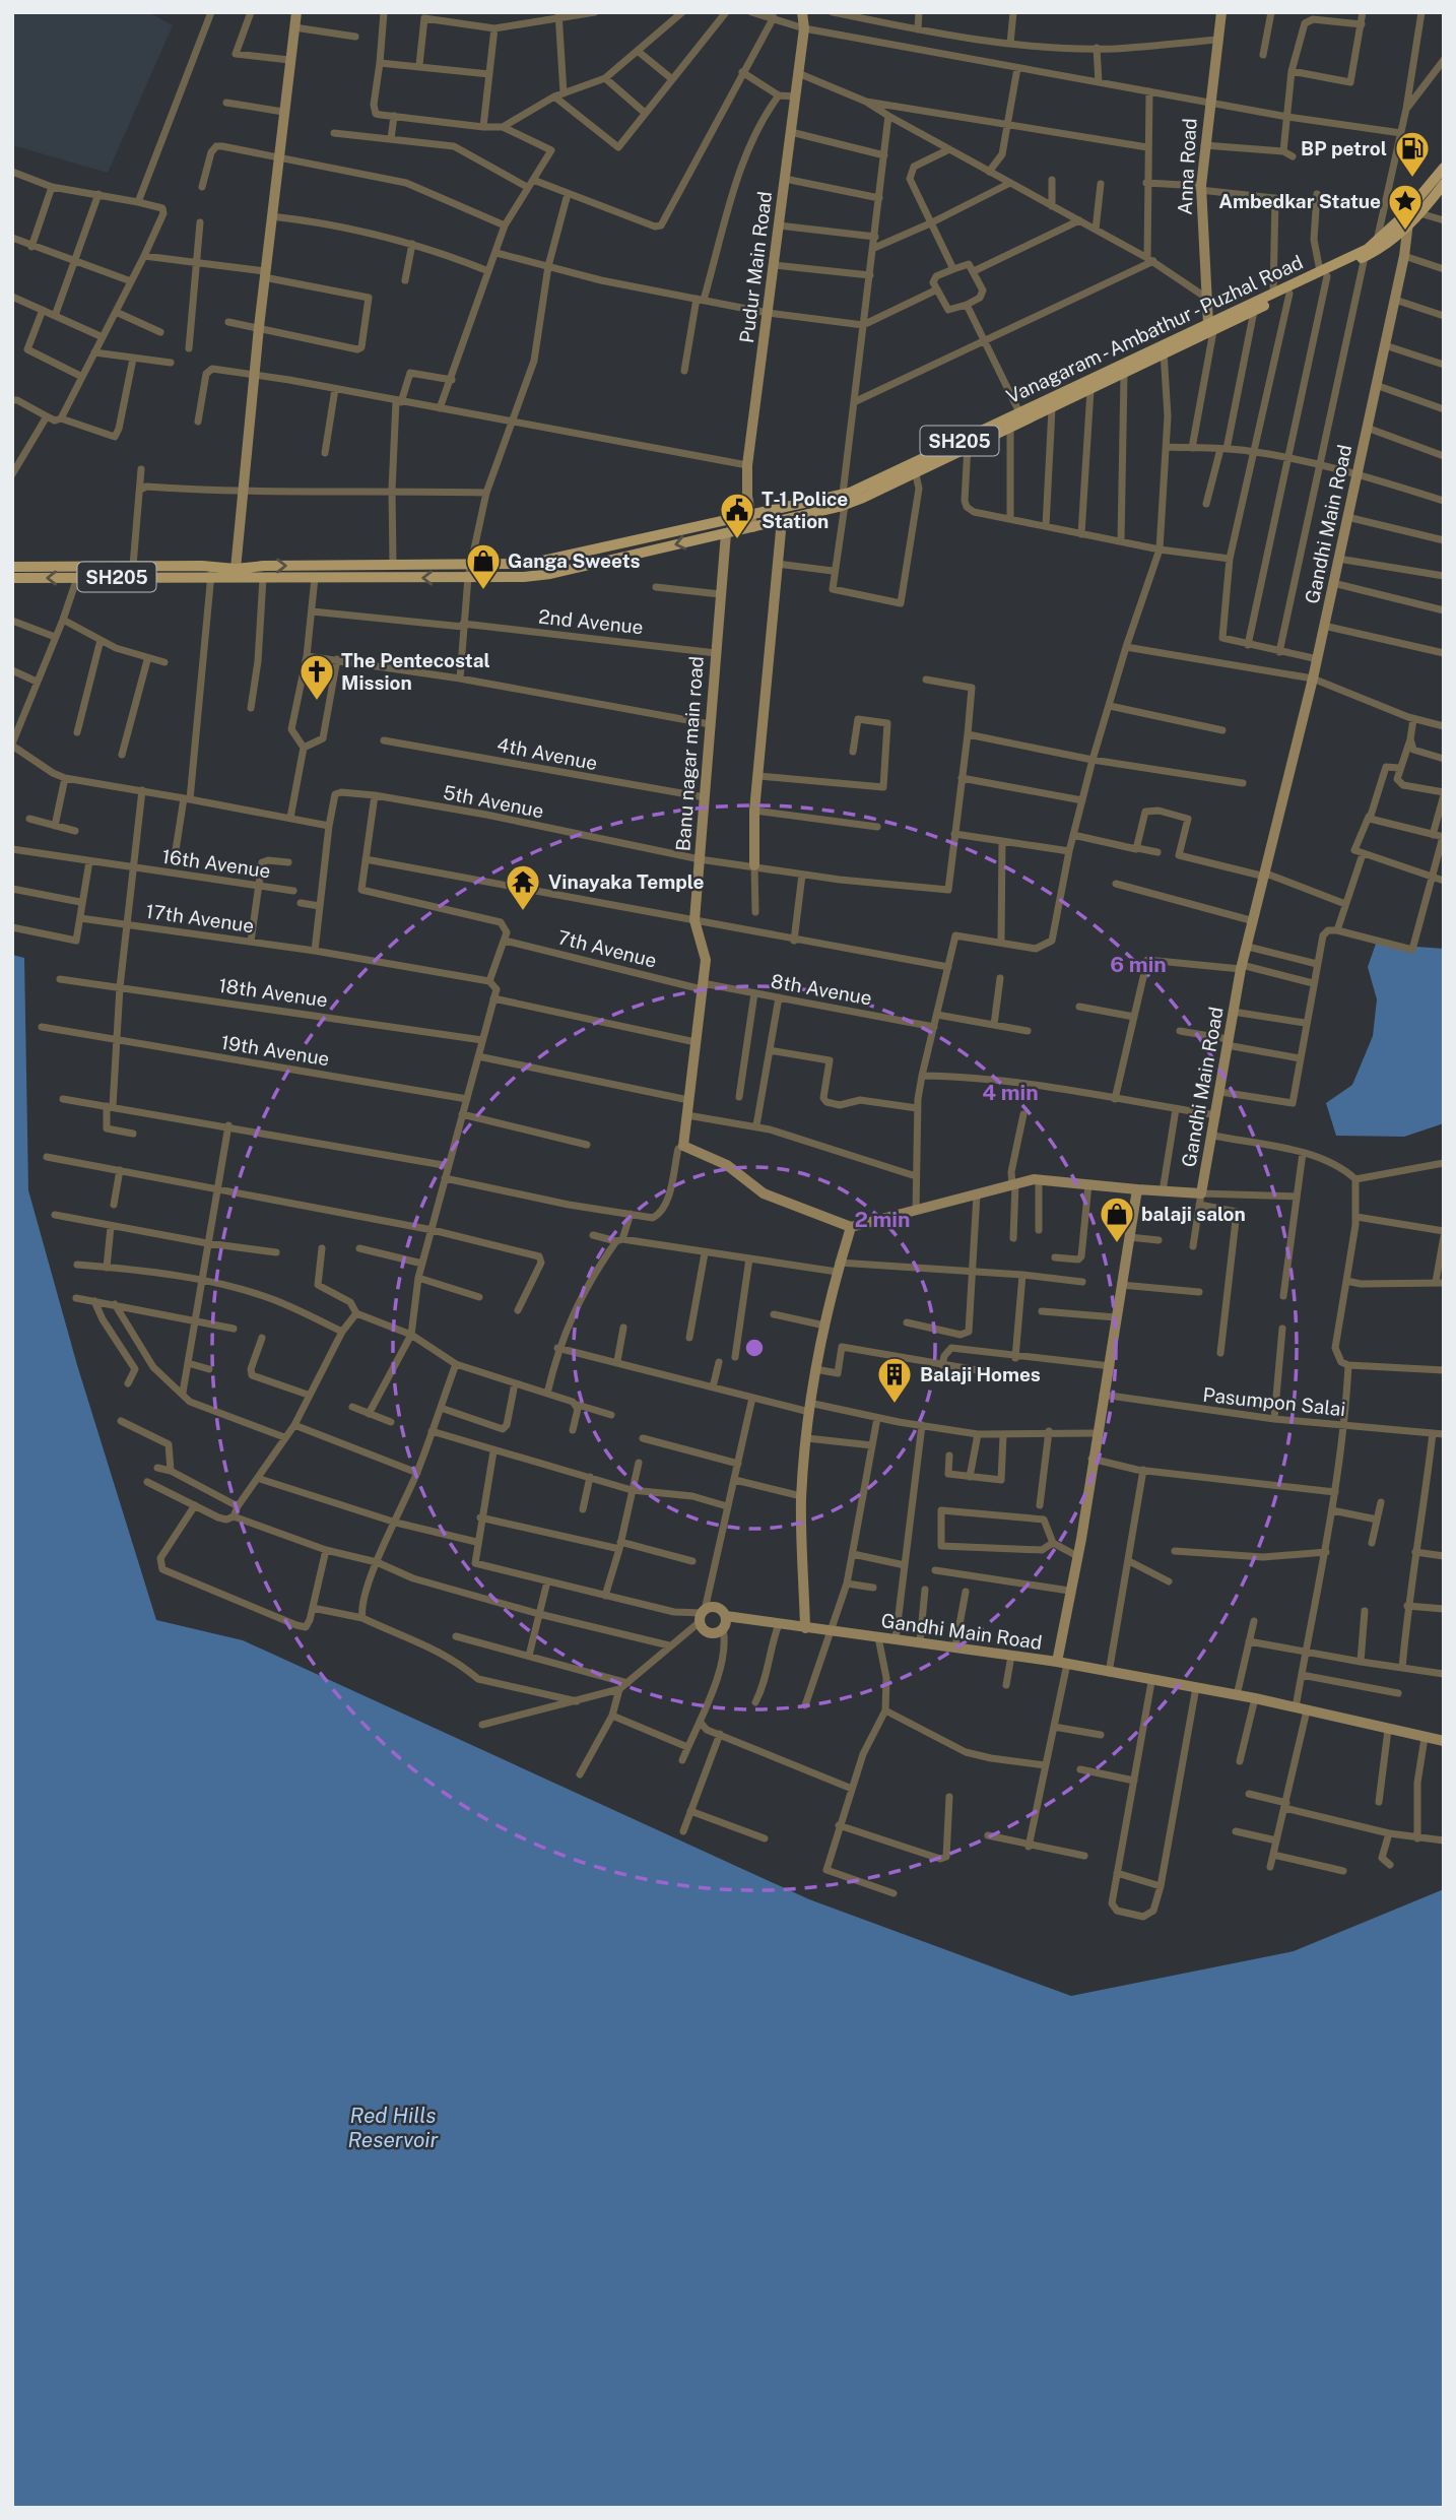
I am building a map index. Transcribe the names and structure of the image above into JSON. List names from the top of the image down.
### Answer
{
  "streets": {
    "main road": ["Vanagaram - Ambathur - Puzhal Road", "SH205"],
    "street": [
      "Anna Road",
      "Pudur Main Road",
      "Gandhi Main Road",
      "2nd Avenue",
      "4th Avenue",
      "Banu nagar main road",
      "5th Avenue",
      "16th Avenue",
      "17th Avenue",
      "7th Avenue",
      "8th Avenue",
      "18th Avenue",
      "19th Avenue",
      "Pasumpon Salai"
    ]
  },
  "crossings": [
    ["Anna Road", "Vanagaram - Ambathur - Puzhal Road"],
    ["Pudur Main Road", "SH205"],
    ["Vanagaram - Ambathur - Puzhal Road", "Gandhi Main Road"],
    ["Gandhi Main Road", "Pasumpon Salai"],
    ["2nd Avenue", "Banu nagar main road"],
    ["4th Avenue", "Banu nagar main road"],
    ["Banu nagar main road", "5th Avenue"],
    ["Banu nagar main road", "7th Avenue"],
    ["Banu nagar main road", "8th Avenue"],
    ["7th Avenue", "8th Avenue"]
  ],
  "water": ["Red Hills Reservoir"],
  "places": {
    "fuel station": ["BP petrol"],
    "place": ["Ambedkar Statue"],
    "public building": ["T-1 Police Station"],
    "shop": ["Ganga Sweets", "balaji salon"],
    "church": ["The Pentecostal Mission"],
    "temple": ["Vinayaka Temple"],
    "building": ["Balaji Homes"]
  },
  "rings": ["6 min", "4 min", "2 min"]
}
